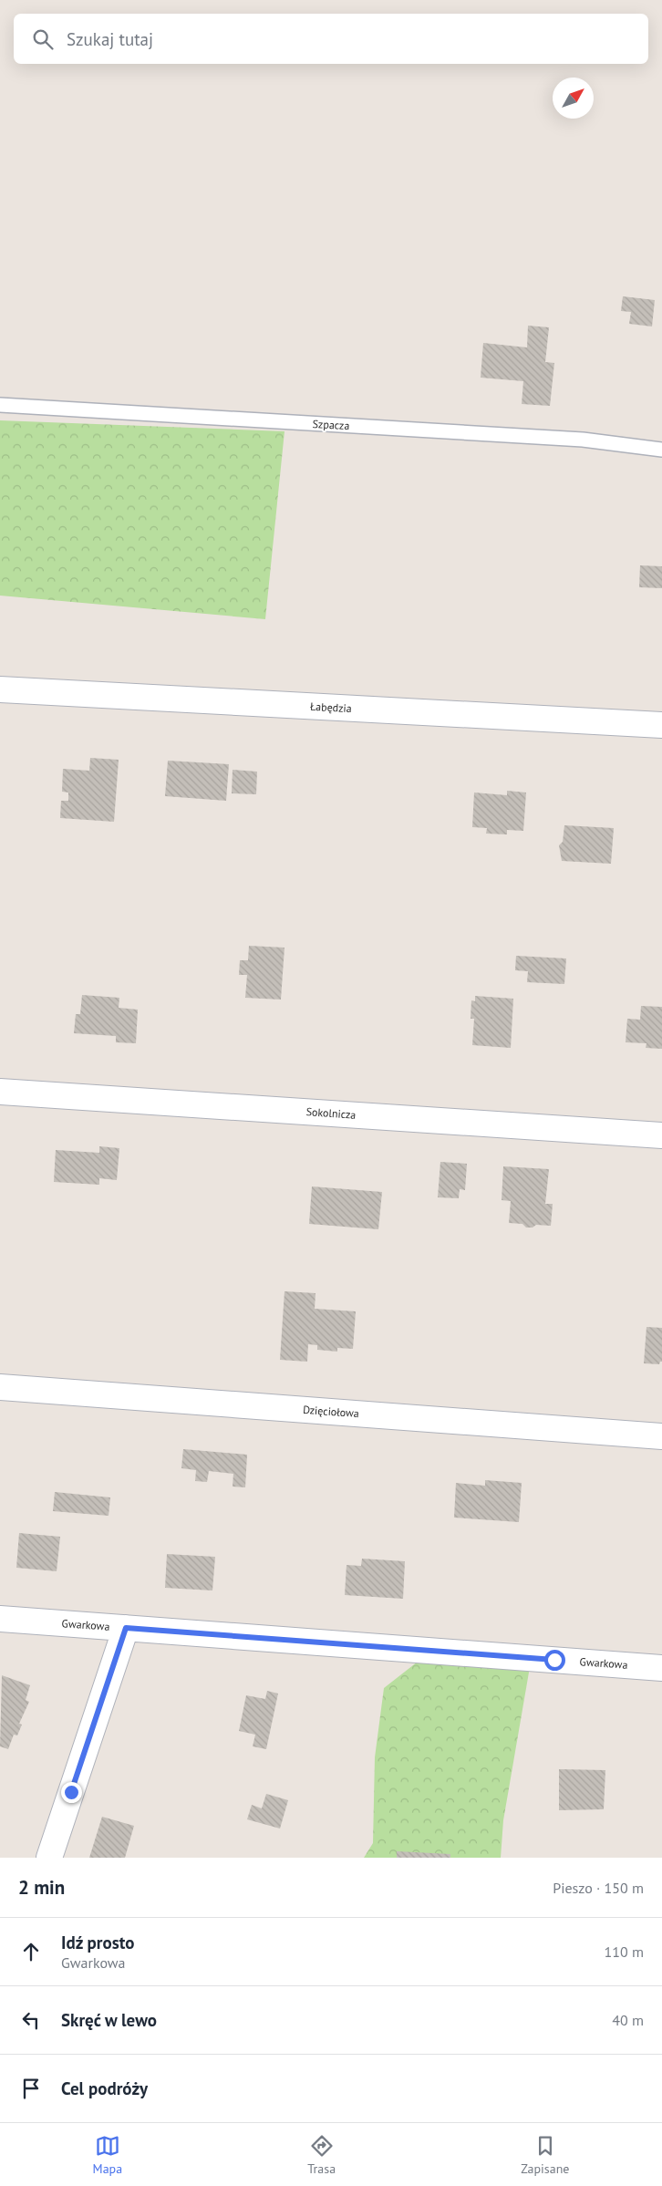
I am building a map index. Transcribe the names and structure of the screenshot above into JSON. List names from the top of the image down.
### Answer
{
  "streets": {
    "street": [
      "Łabędzia",
      "Sokolnicza",
      "Dzięciołowa",
      "Gwarkowa"
    ],
    "lane": ["Szpacza"]
  },
  "north": "top right",
  "page": {
    "search": "Szukaj tutaj",
    "heading": ["2 min", "Pieszo · 150 m"],
    "list": [
      ["Idź prosto", "Gwarkowa", "110 m"],
      ["Skręć w lewo", "40 m"],
      "Cel podróży"
    ],
    "nav": ["Mapa", "Trasa", "Zapisane"]
  }
}
